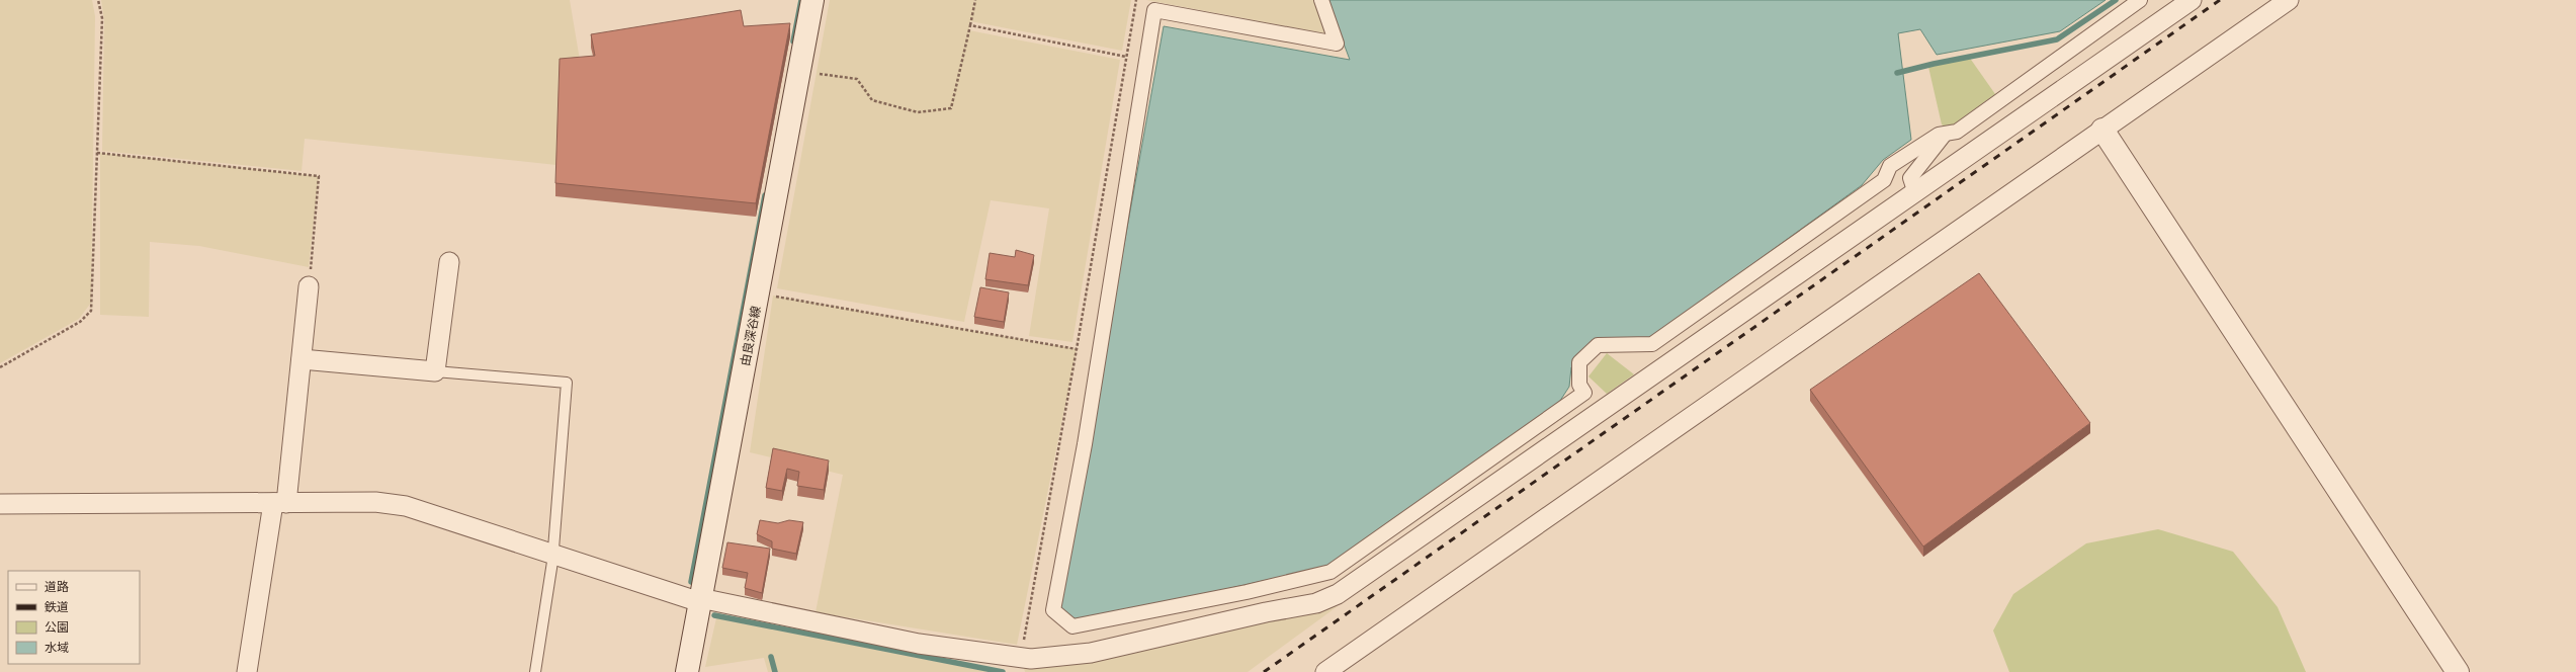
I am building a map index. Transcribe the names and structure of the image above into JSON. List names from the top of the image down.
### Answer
{
  "streets": {
    "main road": ["由良深谷線"]
  },
  "legend": [
    "道路",
    "鉄道",
    "公園",
    "水域"
  ]
}
